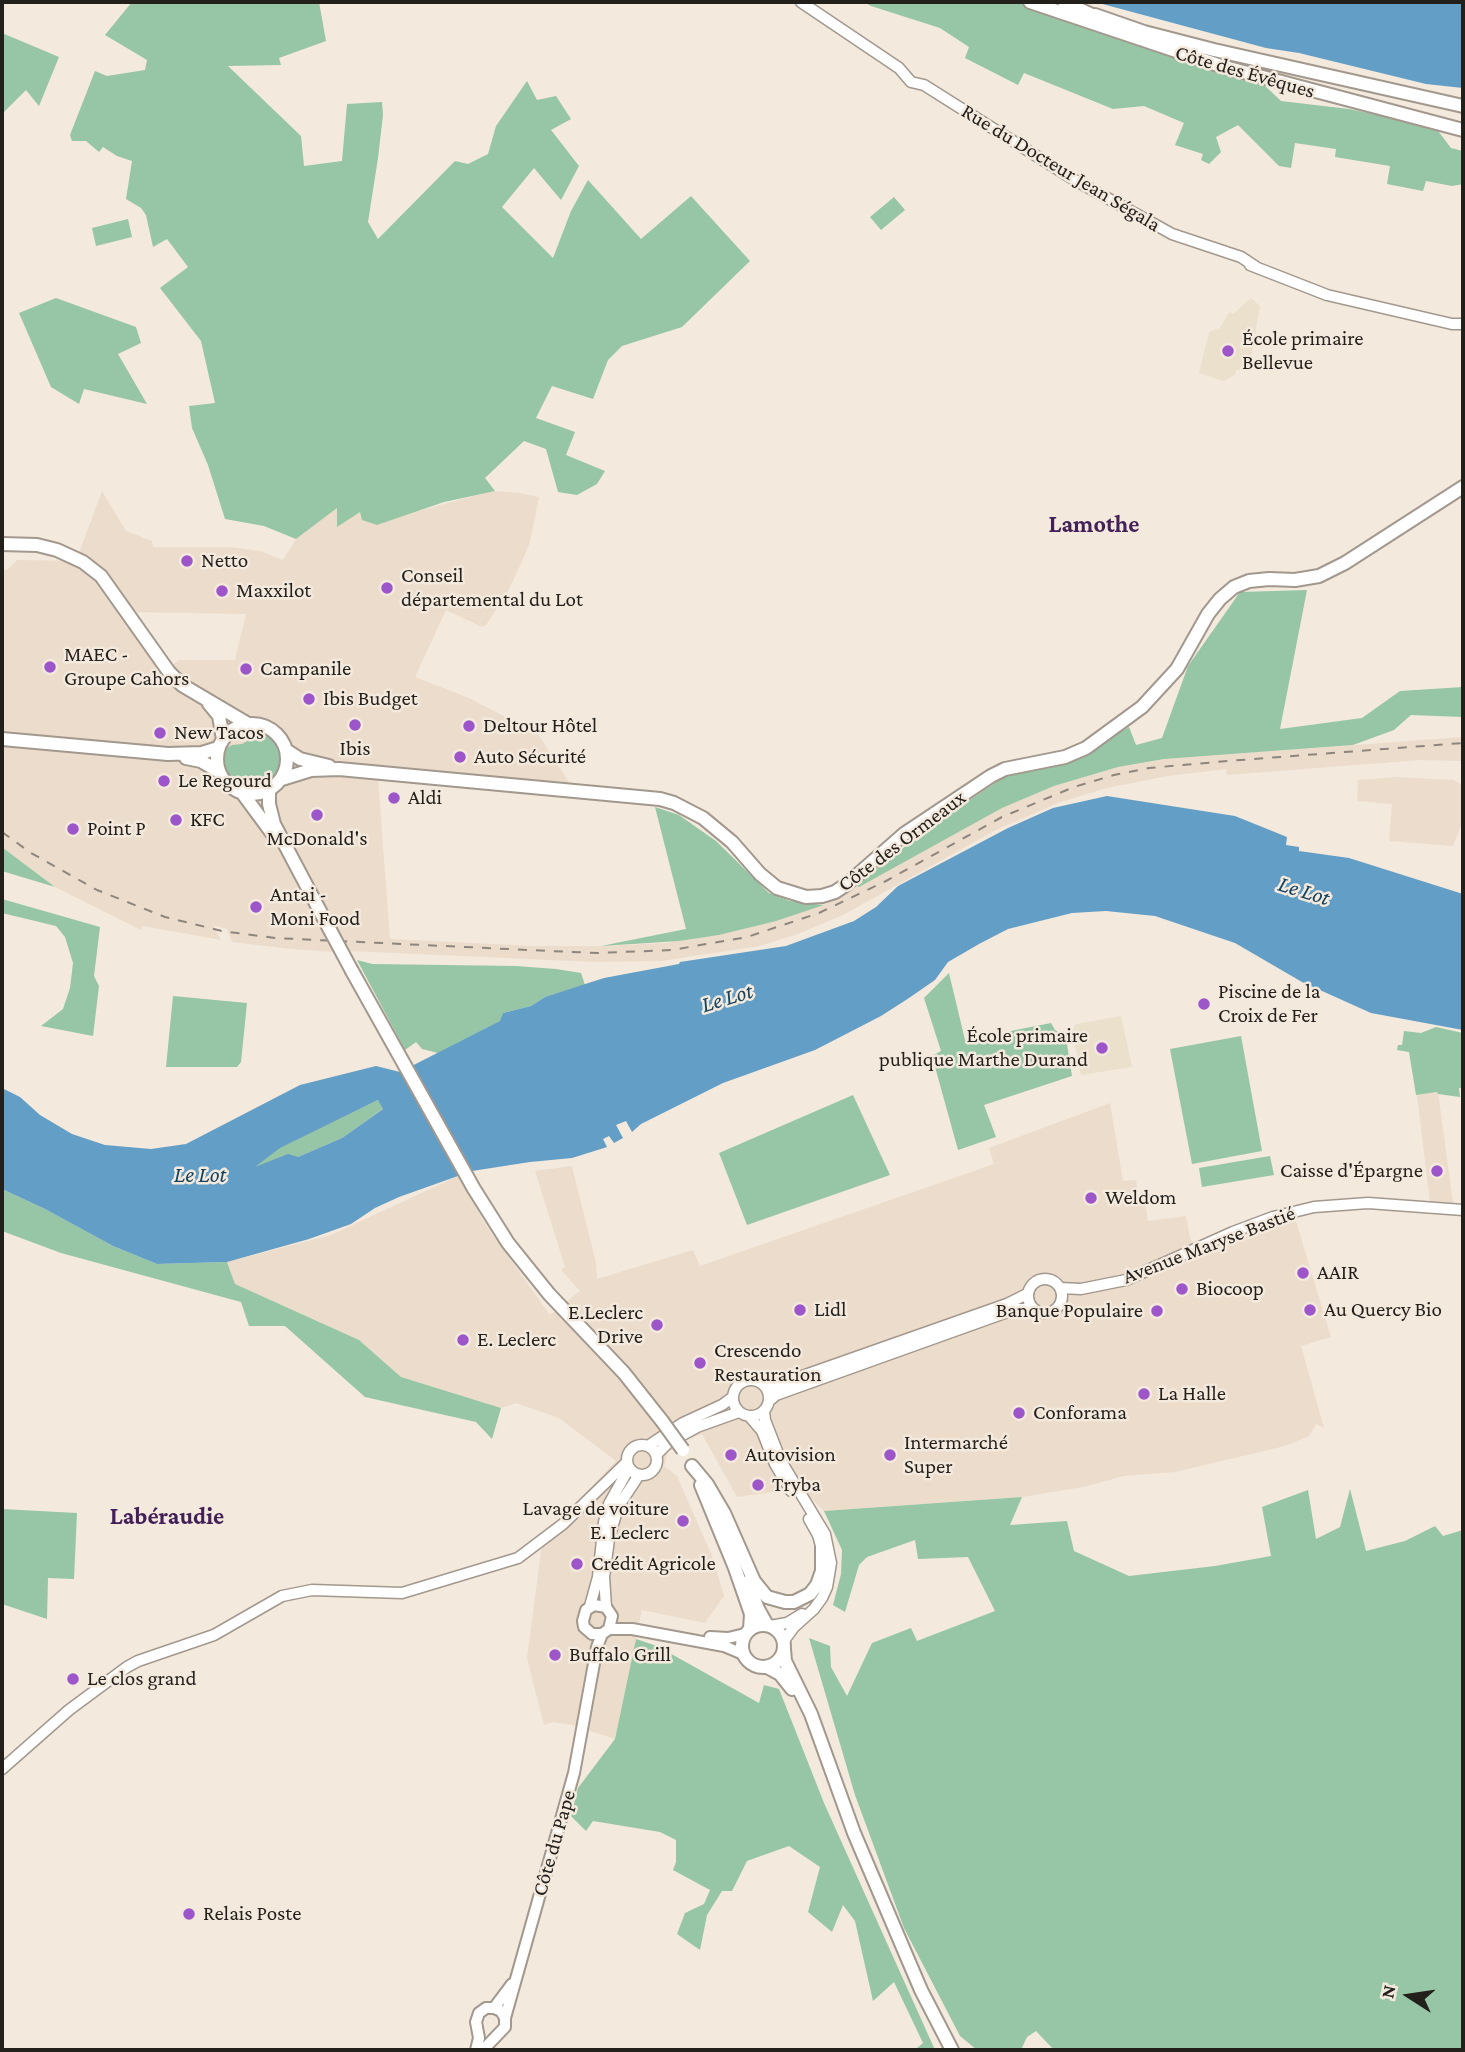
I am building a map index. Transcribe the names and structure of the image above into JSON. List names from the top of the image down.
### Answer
{
  "streets": {
    "main road": ["Côte des Évêques", "Côte des Ormeaux", "Côte du Pape"],
    "street": ["Rue du Docteur Jean Ségala", "Avenue Maryse Bastié"]
  },
  "districts": ["Lamothe", "Labéraudie"],
  "water": ["Le Lot"],
  "places": [
    "École primaire Bellevue",
    "Netto",
    "Conseil départemental du Lot",
    "Maxxilot",
    "MAEC - Groupe Cahors",
    "Campanile",
    "Ibis Budget",
    "Ibis",
    "Deltour Hôtel",
    "New Tacos",
    "Auto Sécurité",
    "Le Regourd",
    "Aldi",
    "McDonald's",
    "KFC",
    "Point P",
    "Antai - Moni Food",
    "Piscine de la Croix de Fer",
    "École primaire publique Marthe Durand",
    "Caisse d'Épargne",
    "Weldom",
    "AAIR",
    "Biocoop",
    "Lidl",
    "Au Quercy Bio",
    "Banque Populaire",
    "E.Leclerc Drive",
    "E. Leclerc",
    "Crescendo Restauration",
    "La Halle",
    "Conforama",
    "Autovision",
    "Intermarché Super",
    "Tryba",
    "Lavage de voiture E. Leclerc",
    "Crédit Agricole",
    "Buffalo Grill",
    "Le clos grand",
    "Relais Poste"
  ],
  "north": "left"
}
